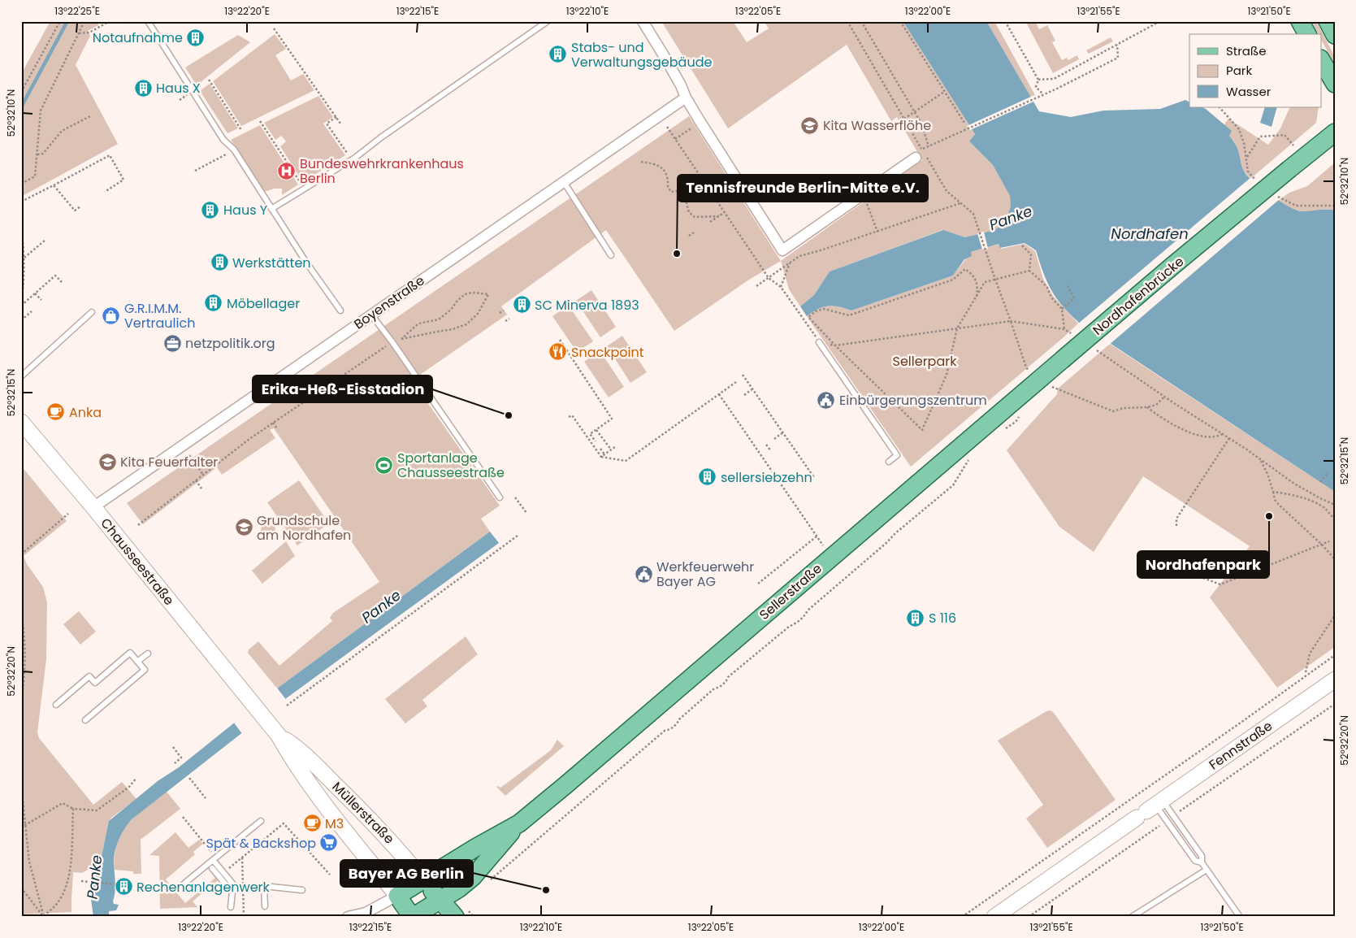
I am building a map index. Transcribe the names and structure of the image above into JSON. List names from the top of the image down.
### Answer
{
  "streets": {
    "main road": [
      "Nordhafenbrücke",
      "Chausseestraße",
      "Sellerstraße",
      "Fennstraße",
      "Müllerstraße"
    ],
    "street": ["Boyenstraße"]
  },
  "crossings": [
    ["Nordhafenbrücke", "Sellerstraße"],
    ["Boyenstraße", "Chausseestraße"],
    ["Chausseestraße", "Müllerstraße"],
    ["Sellerstraße", "Müllerstraße"]
  ],
  "water": ["Panke", "Nordhafen"],
  "parks": ["Sellerpark"],
  "places": {
    "building": [
      "Notaufnahme",
      "Stabs- und Verwaltungsgebäude",
      "Haus X",
      "Haus Y",
      "Werkstätten",
      "Möbellager",
      "SC Minerva 1893",
      "sellersiebzehn",
      "S 116",
      "Rechenanlagenwerk"
    ],
    "school or university": ["Kita Wasserflöhe", "Kita Feuerfalter", "Grundschule am Nordhafen"],
    "hospital": ["Bundeswehrkrankenhaus Berlin"],
    "other": [
      "Tennisfreunde Berlin-Mitte e.V.",
      "Erika-Heß-Eisstadion",
      "Nordhafenpark",
      "Bayer AG Berlin"
    ],
    "shop": ["G.R.I.M.M. Vertraulich"],
    "office": ["netzpolitik.org"],
    "restaurant": ["Snackpoint"],
    "public building": ["Einbürgerungszentrum", "Werkfeuerwehr Bayer AG"],
    "cafe": ["Anka", "M3"],
    "sports": ["Sportanlage Chausseestraße"],
    "supermarket": ["Spät & Backshop"]
  },
  "legend": ["Straße", "Park", "Wasser"],
  "coordinates": [
    "13°22'25\"E",
    "13°22'20\"E",
    "13°22'15\"E",
    "13°22'10\"E",
    "13°22'05\"E",
    "13°22'00\"E",
    "13°21'55\"E",
    "13°21'50\"E",
    "52°32'10\"N",
    "52°32'15\"N",
    "52°32'20\"N"
  ]
}
